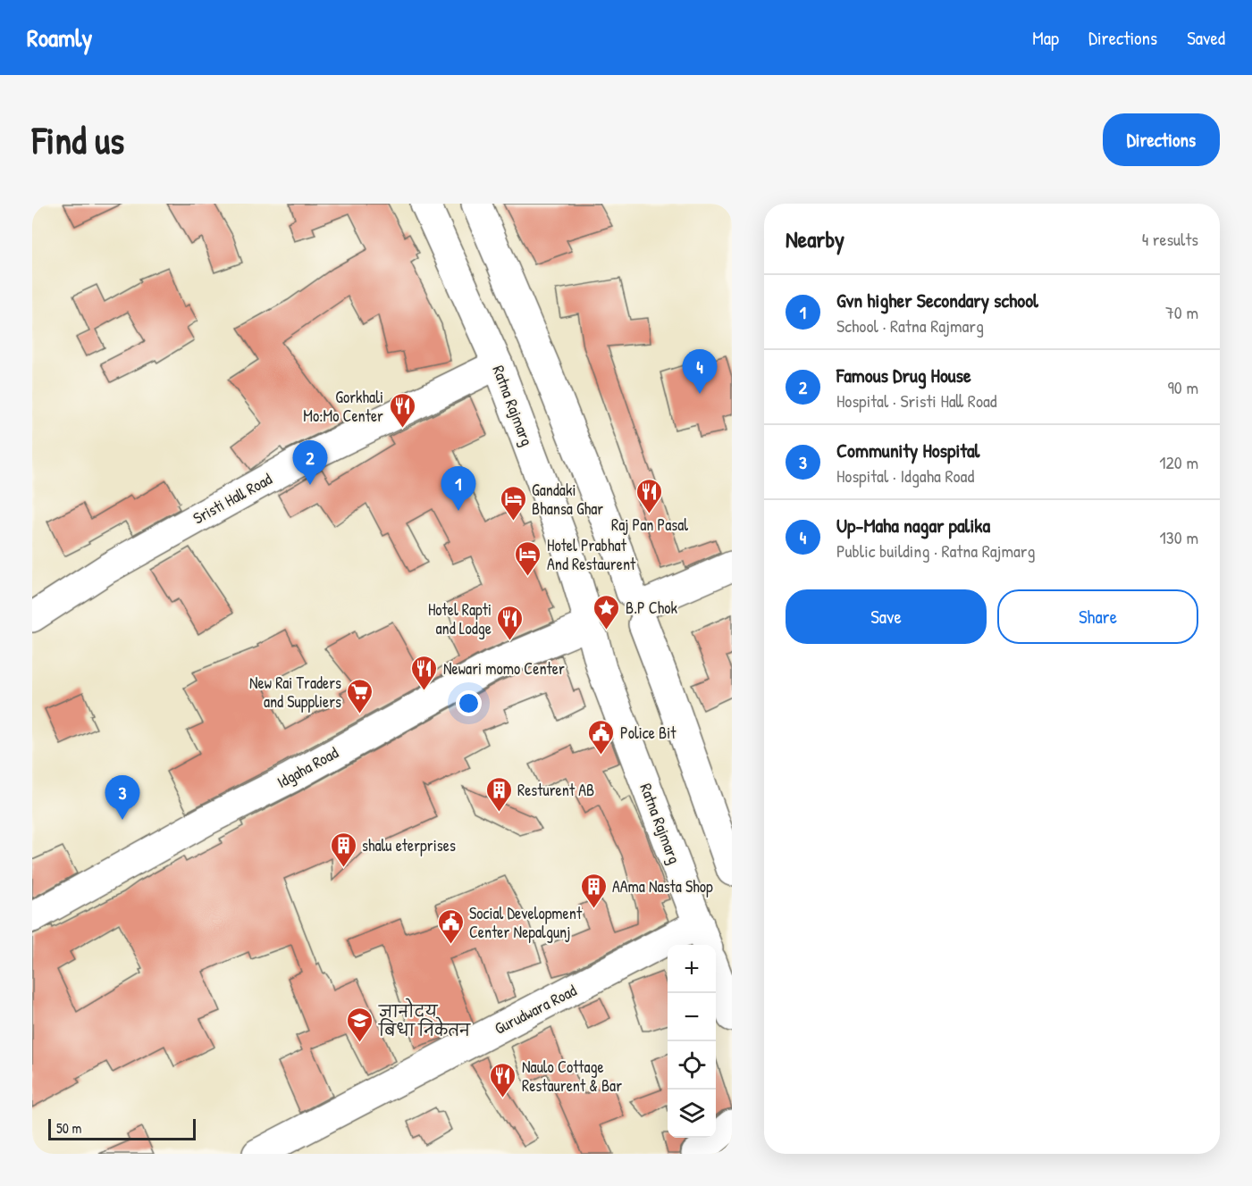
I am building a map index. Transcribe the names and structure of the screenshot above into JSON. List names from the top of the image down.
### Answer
{
  "streets": {
    "main road": [
      "Ratna Rajmarg",
      "Sristi Hall Road",
      "Idgaha Road",
      "Gurudwara Road"
    ]
  },
  "crossings": [
    ["Ratna Rajmarg", "Sristi Hall Road"],
    ["Ratna Rajmarg", "Idgaha Road"],
    ["Ratna Rajmarg", "Gurudwara Road"]
  ],
  "places": {
    "restaurant": [
      "Gorkhali Mo:Mo Center",
      "Raj Pan Pasal",
      "Hotel Rapti and Lodge",
      "Newari momo Center",
      "Naulo Cottage Restaurent & Bar"
    ],
    "hotel": ["Gandaki Bhansa Ghar", "Hotel Prabhat And Restaurent"],
    "place": ["B.P Chok"],
    "supermarket": ["New Rai Traders and Suppliers"],
    "public building": ["Police Bit", "Social Development Center Nepalgunj"],
    "building": ["Resturent AB", "shalu eterprises", "AAma Nasta Shop"],
    "school or university": ["ज्ञानाेदय बिधा निकेतन"]
  },
  "scale_bar": "50 m",
  "page": {
    "header": "Roamly",
    "nav": ["Map", "Directions", "Saved"],
    "buttons": [
      "Directions",
      ["Save", "Share"]
    ],
    "title": "Find us",
    "heading": ["Nearby", "4 results"],
    "list": [
      {
        "mark": "1",
        "name": "Gvn higher Secondary school",
        "note": "School · Ratna Rajmarg",
        "value": "70 m"
      },
      {
        "mark": "2",
        "name": "Famous Drug House",
        "note": "Hospital · Sristi Hall Road",
        "value": "90 m"
      },
      {
        "mark": "3",
        "name": "Community Hospital",
        "note": "Hospital · Idgaha Road",
        "value": "120 m"
      },
      {
        "mark": "4",
        "name": "Up-Maha nagar palika",
        "note": "Public building · Ratna Rajmarg",
        "value": "130 m"
      }
    ],
    "pins": [
      "4",
      "2",
      "1",
      "3"
    ],
    "map_buttons": ["+", "−"],
    "scale": "50 m"
  }
}
